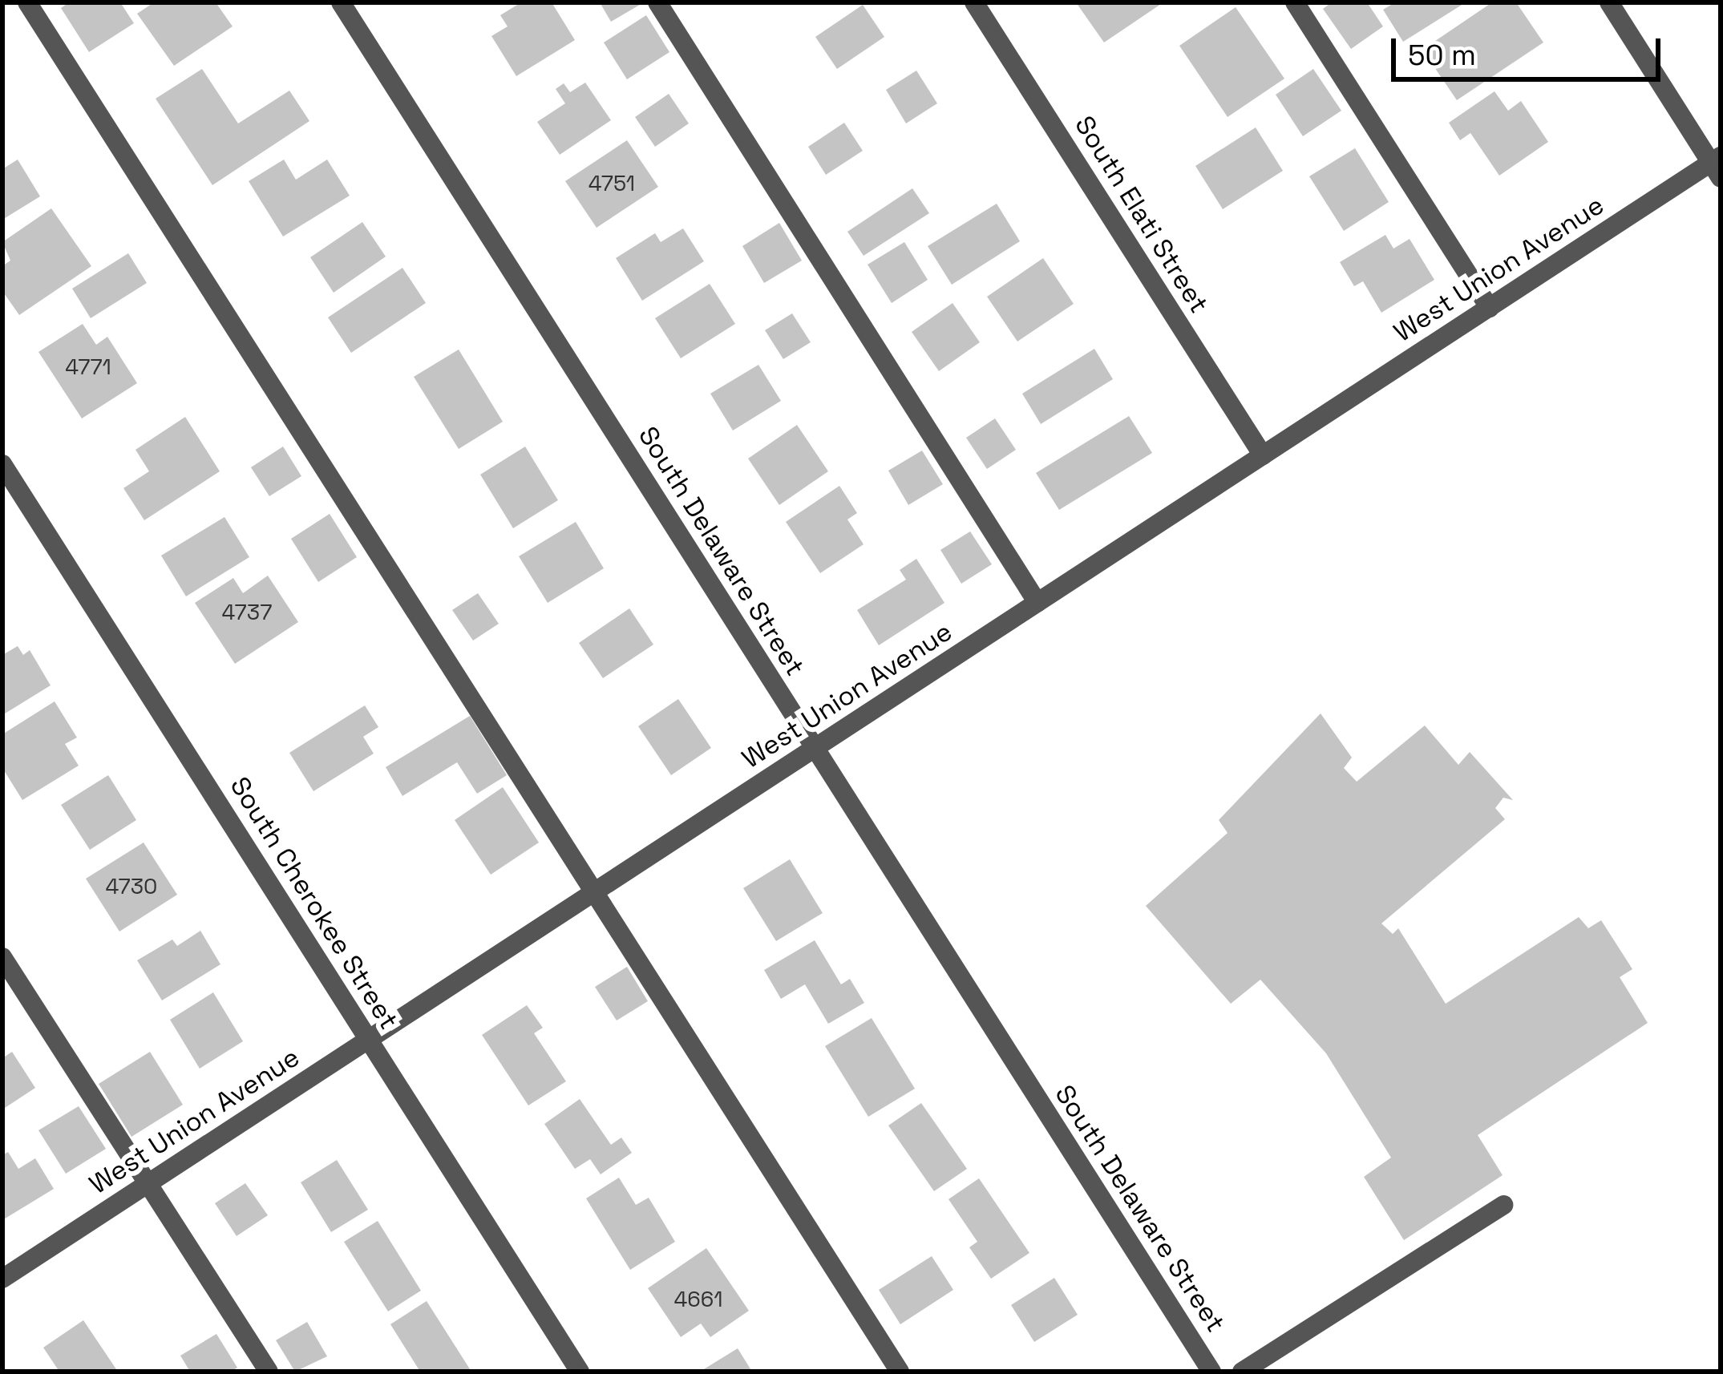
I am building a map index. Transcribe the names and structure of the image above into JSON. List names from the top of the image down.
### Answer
{
  "streets": {
    "street": [
      "South Elati Street",
      "West Union Avenue",
      "South Delaware Street",
      "South Cherokee Street"
    ]
  },
  "crossings": [
    ["South Elati Street", "West Union Avenue"],
    ["West Union Avenue", "South Delaware Street"],
    ["West Union Avenue", "South Cherokee Street"]
  ],
  "house_numbers": [
    "4751",
    "4771",
    "4737",
    "4730",
    "4661"
  ],
  "scale_bar": "50 m"
}
